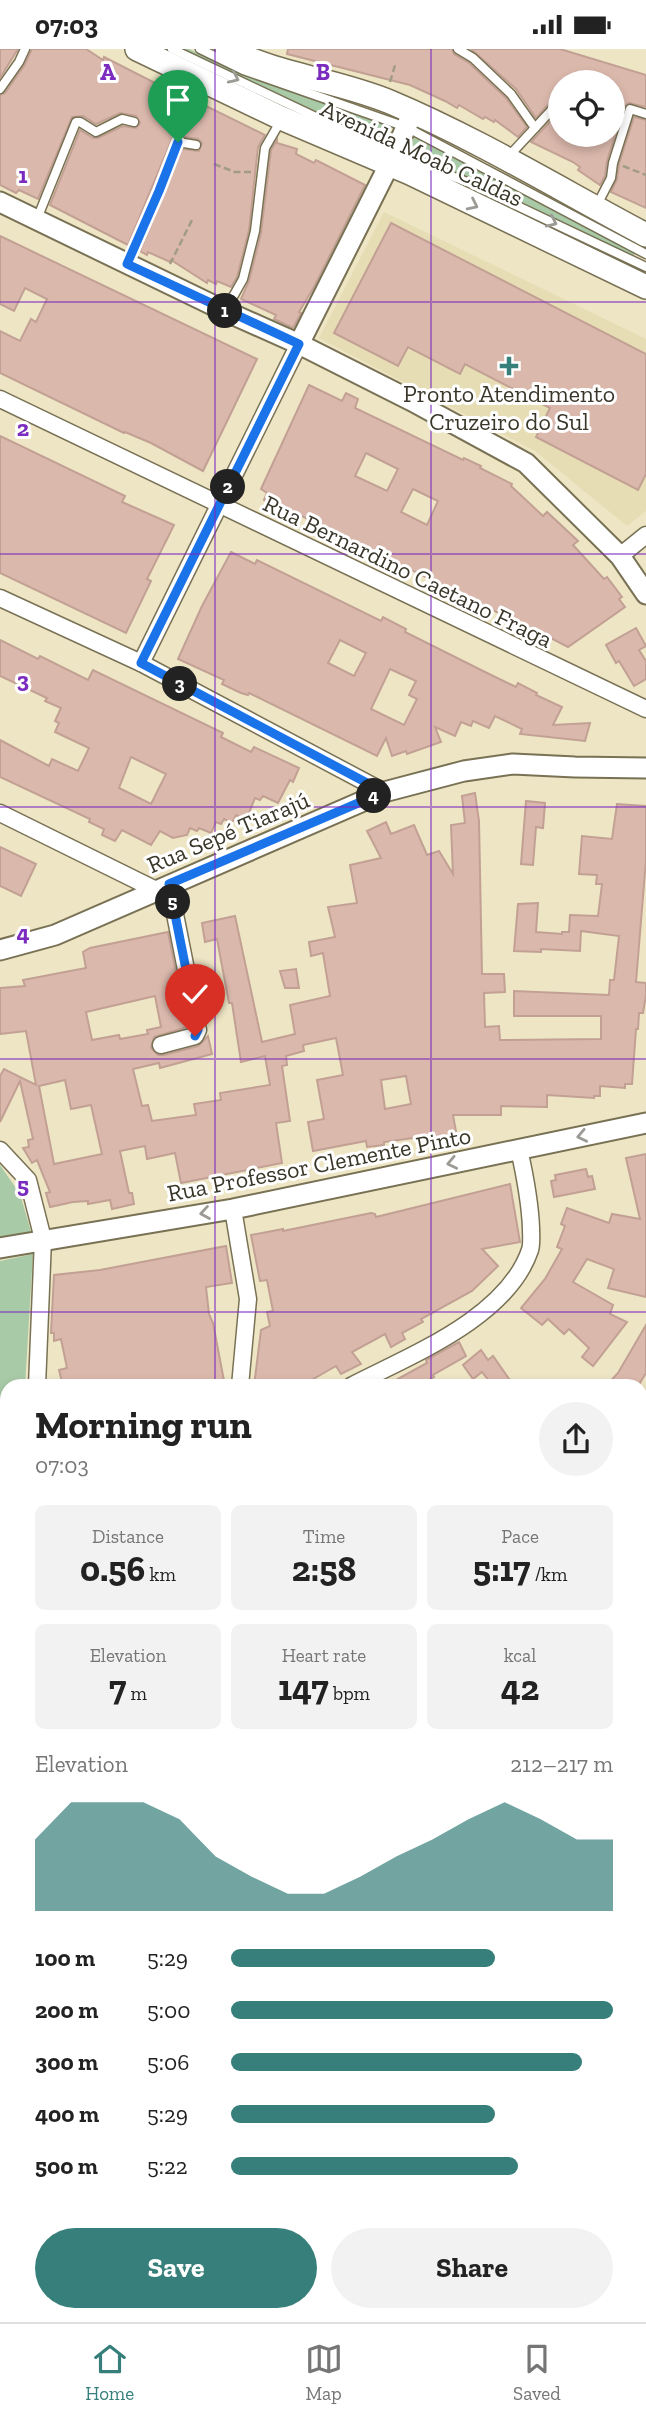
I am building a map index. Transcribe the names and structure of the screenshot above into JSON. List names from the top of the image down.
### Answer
{
  "streets": {
    "main road": ["Avenida Moab Caldas"],
    "street": ["Rua Bernardino Caetano Fraga", "Rua Sepé Tiarajú", "Rua Professor Clemente Pinto"]
  },
  "one_way": ["Rua Professor Clemente Pinto"],
  "places": {
    "health": ["Pronto Atendimento Cruzeiro do Sul"]
  },
  "page": {
    "status": "07:03",
    "pins": [
      "1",
      "2",
      "3",
      "4",
      "5"
    ],
    "heading": ["Morning run", "07:03"],
    "stats": [
      ["Distance", "0.56 km"],
      ["Time", "2:58"],
      ["Pace", "5:17 /km"],
      ["Elevation", "7 m"],
      ["Heart rate", "147 bpm"],
      ["kcal", "42"]
    ],
    "chart": ["Elevation", "212–217 m"],
    "list": [
      {
        "name": "100 m",
        "note": "5:29"
      },
      {
        "name": "200 m",
        "note": "5:00"
      },
      {
        "name": "300 m",
        "note": "5:06"
      },
      {
        "name": "400 m",
        "note": "5:29"
      },
      {
        "name": "500 m",
        "note": "5:22"
      }
    ],
    "buttons": ["Save", "Share"],
    "tabs": ["Home", "Map", "Saved"]
  },
  "grid": {
    "columns": ["A", "B"],
    "rows": [
      "1",
      "2",
      "3",
      "4",
      "5"
    ]
  }
}
